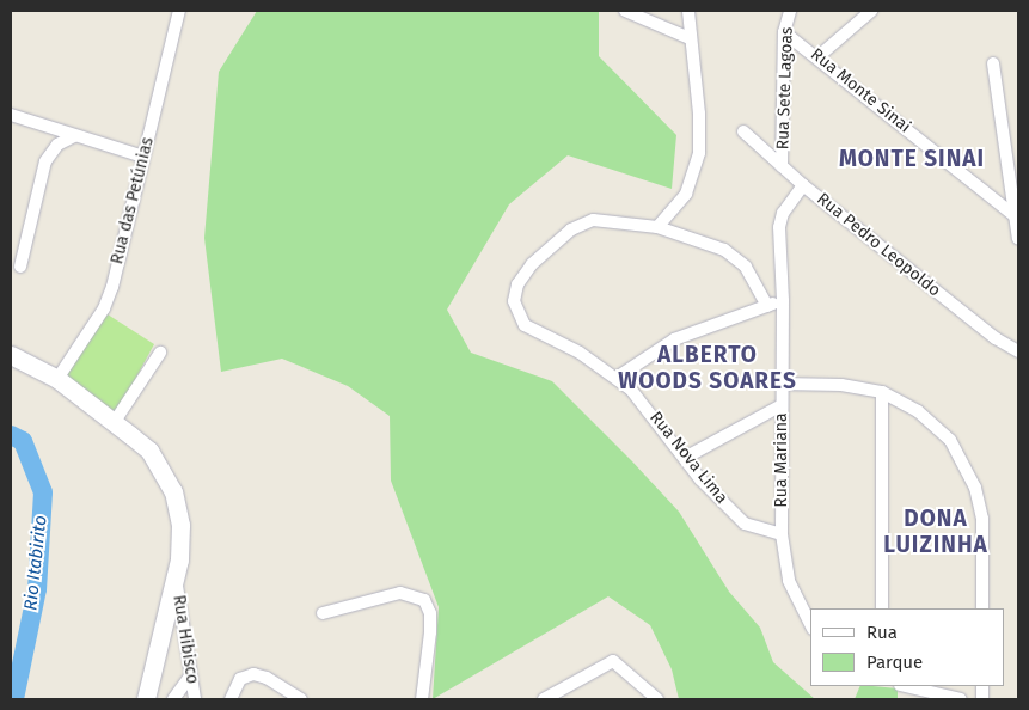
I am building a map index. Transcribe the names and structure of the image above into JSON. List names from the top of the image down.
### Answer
{
  "streets": {
    "street": [
      "Rua Sete Lagoas",
      "Rua Monte Sinai",
      "Rua das Petúnias",
      "Rua Pedro Leopoldo",
      "Rua Nova Lima",
      "Rua Mariana",
      "Rua Hibisco"
    ]
  },
  "crossings": [
    ["Rua Sete Lagoas", "Rua Monte Sinai"],
    ["Rua Sete Lagoas", "Rua Pedro Leopoldo"],
    ["Rua Pedro Leopoldo", "Rua Mariana"],
    ["Rua Nova Lima", "Rua Mariana"]
  ],
  "districts": ["MONTE SINAI", "ALBERTO WOODS SOARES", "DONA LUIZINHA"],
  "water": ["Rio Itabirito"],
  "legend": ["Rua", "Parque"]
}
